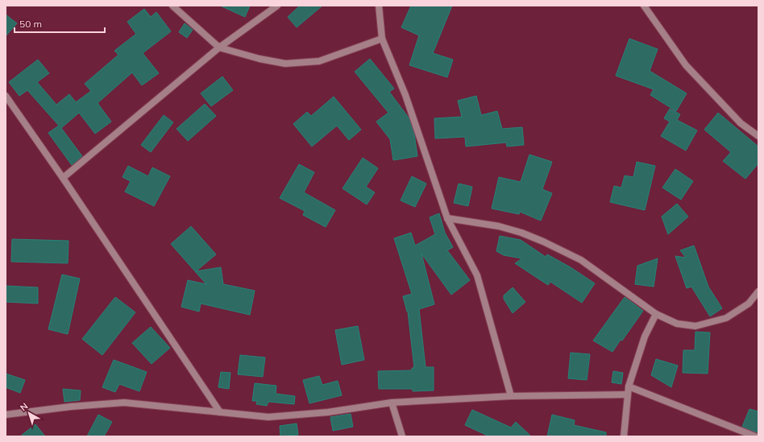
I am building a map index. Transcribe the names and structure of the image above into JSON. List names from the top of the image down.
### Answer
{
  "scale_bar": "50 m",
  "north": "top left"
}
